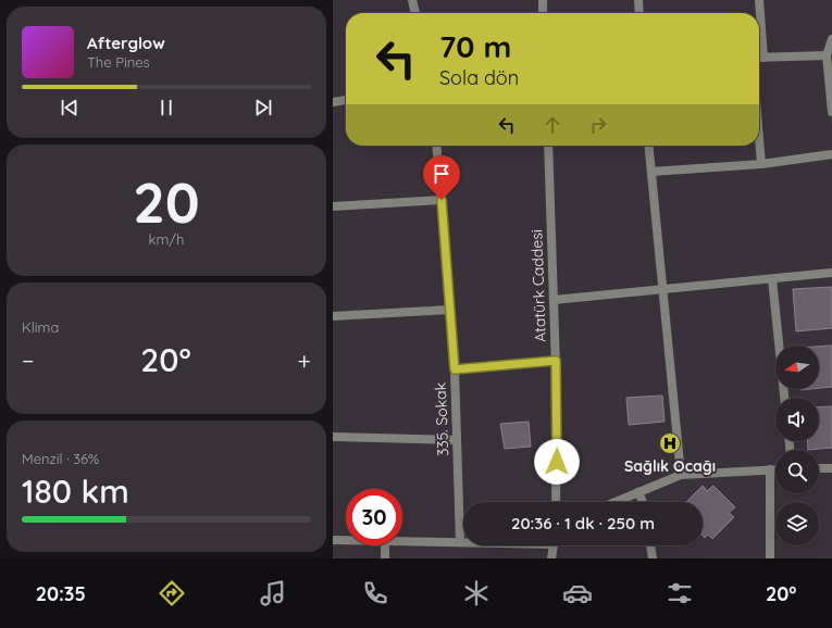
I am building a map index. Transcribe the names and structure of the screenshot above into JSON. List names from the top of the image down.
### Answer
{
  "streets": {
    "street": ["Atatürk Caddesi", "335. Sokak"]
  },
  "places": {
    "hospital": ["Sağlık Ocağı"]
  },
  "north": "left",
  "page": {
    "turn": ["70 m", "Sola dön"],
    "song": ["Afterglow", "The Pines"],
    "tile": [
      ["20", "km/h"],
      "Klima",
      ["Menzil · 36%", "180 km"]
    ],
    "heat": ["−", "20°", "+"],
    "limit": "30",
    "trip": "20:36 · 1 dk · 250 m",
    "tabs": ["20:35", "20°"]
  }
}
